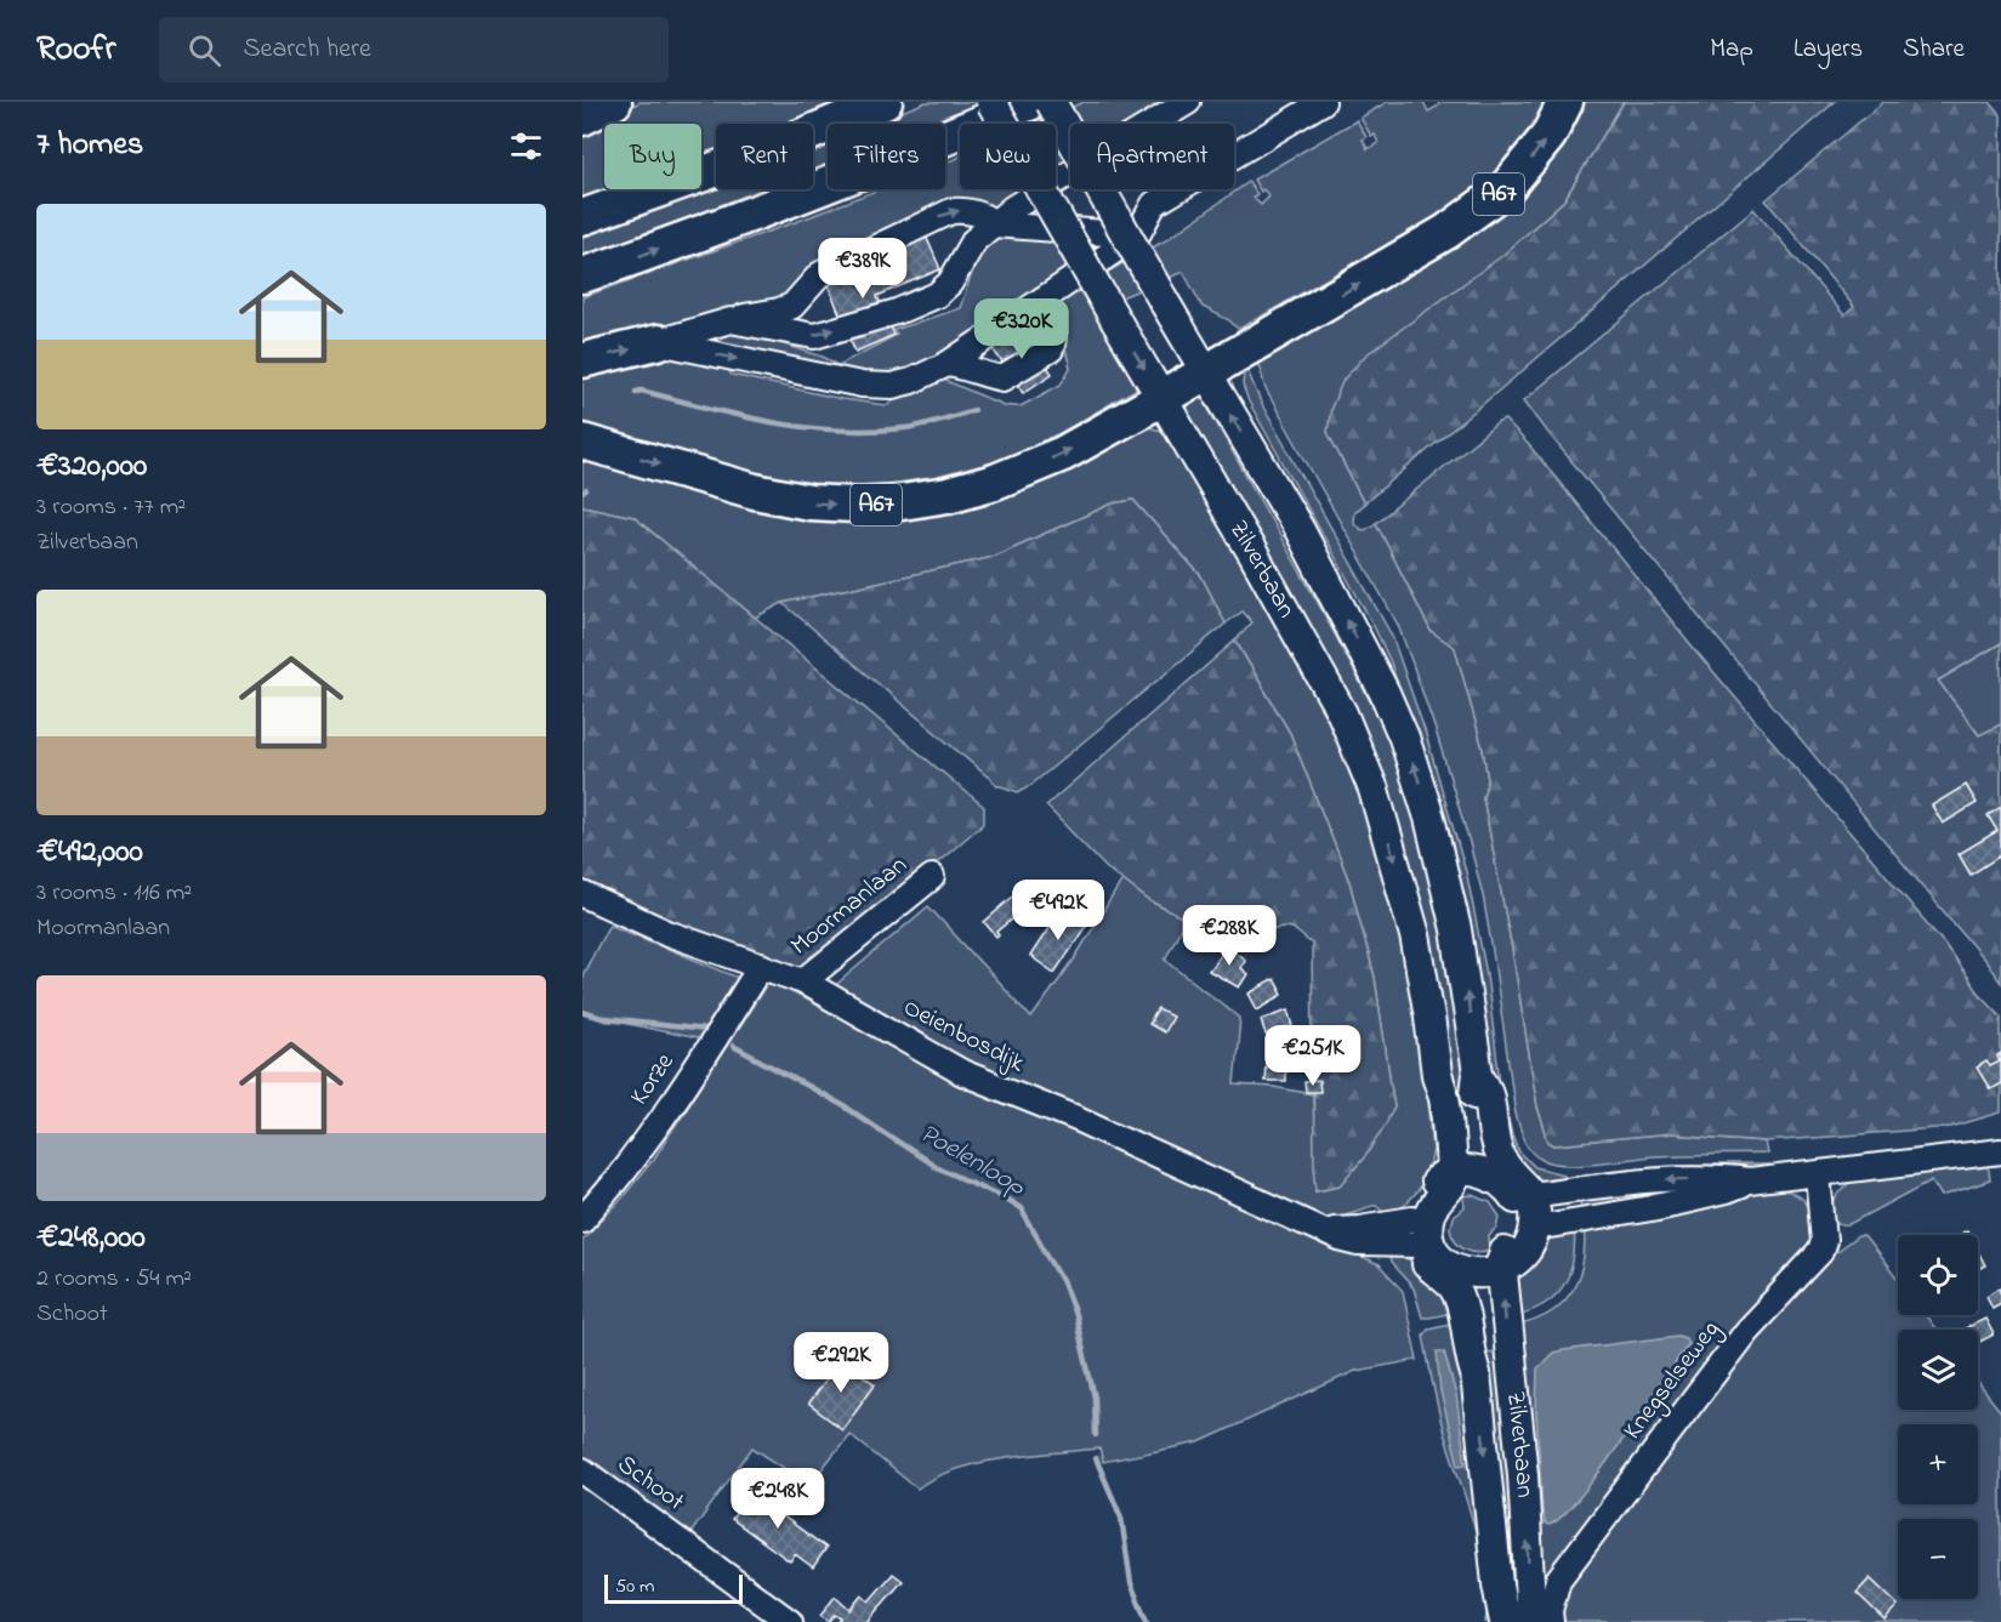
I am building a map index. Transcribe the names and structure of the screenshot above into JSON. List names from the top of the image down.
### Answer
{
  "streets": {
    "highway": ["A67"],
    "main road": ["Zilverbaan"],
    "street": [
      "Moormanlaan",
      "Oeienbosdijk",
      "Korze",
      "Knegselseweg",
      "Schoot"
    ]
  },
  "crossings": [
    ["A67", "Zilverbaan"],
    ["Moormanlaan", "Oeienbosdijk"],
    ["Oeienbosdijk", "Korze"]
  ],
  "water": ["Poelenloop"],
  "scale_bar": "50 m",
  "page": {
    "header": "Roofr",
    "search": "Search here",
    "nav": ["Map", "Layers", "Share"],
    "heading": "7 homes",
    "chip": [
      "Buy",
      "Rent",
      "Filters",
      "New",
      "Apartment"
    ],
    "list": [
      {
        "name": "€320,000",
        "note": "3 rooms · 77 m² · Zilverbaan"
      },
      {
        "name": "€492,000",
        "note": "3 rooms · 116 m² · Moormanlaan"
      },
      {
        "name": "€248,000",
        "note": "2 rooms · 54 m² · Schoot"
      }
    ],
    "price": [
      "€389K",
      "€320K",
      "€492K",
      "€288K",
      "€251K",
      "€292K",
      "€248K"
    ],
    "map_buttons": ["+", "−"],
    "scale": "50 m"
  }
}
